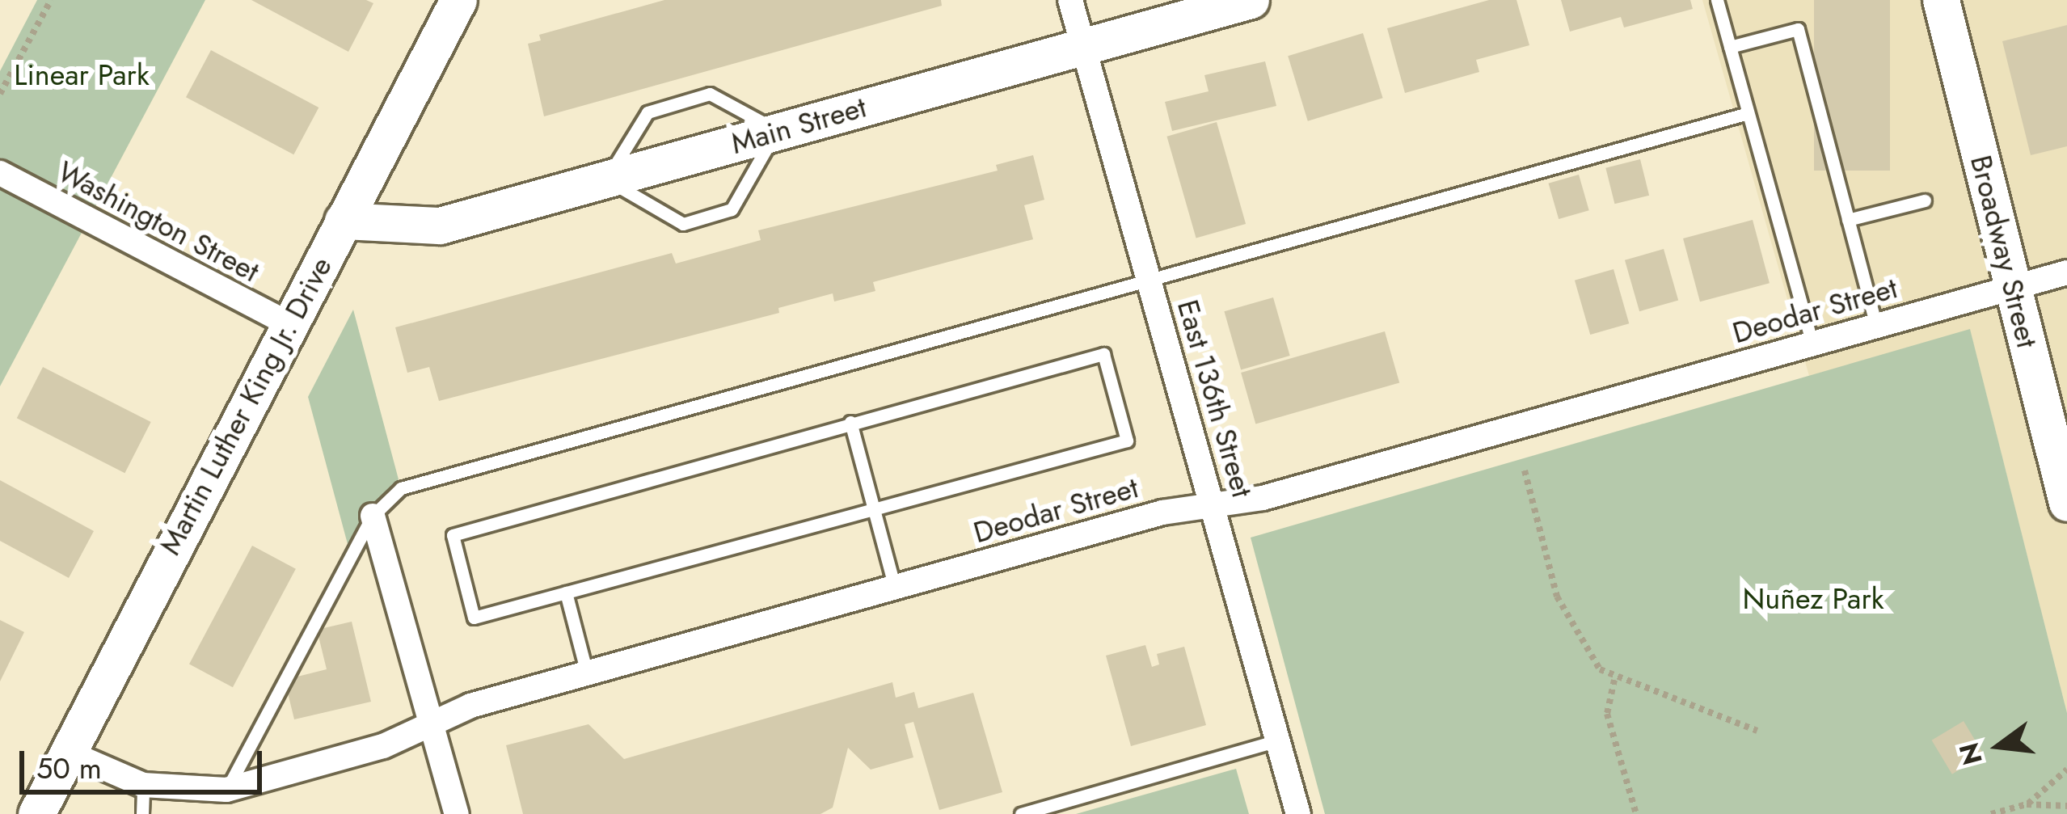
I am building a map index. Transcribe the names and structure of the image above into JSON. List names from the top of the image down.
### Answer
{
  "streets": {
    "street": [
      "Main Street",
      "Washington Street",
      "Broadway Street",
      "Deodar Street",
      "East 136th Street",
      "Martin Luther King Jr. Drive"
    ]
  },
  "crossings": [
    ["Main Street", "East 136th Street"],
    ["Main Street", "Martin Luther King Jr. Drive"],
    ["Washington Street", "Martin Luther King Jr. Drive"],
    ["Broadway Street", "Deodar Street"],
    ["Deodar Street", "East 136th Street"],
    ["Deodar Street", "Martin Luther King Jr. Drive"]
  ],
  "parks": ["Linear Park", "Nuñez Park"],
  "scale_bar": "50 m",
  "north": "left"
}
